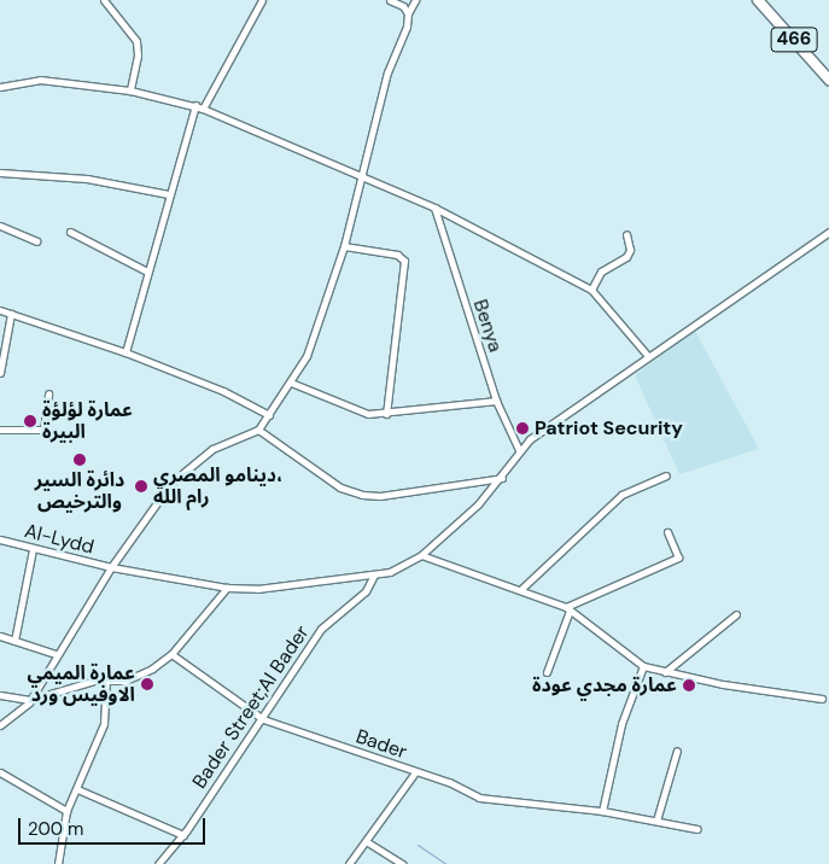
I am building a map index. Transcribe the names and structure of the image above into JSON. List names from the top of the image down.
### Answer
{
  "streets": {
    "main road": ["466"],
    "street": [
      "Benya",
      "Al-Lydd",
      "Bader Street;Al Bader",
      "Bader"
    ]
  },
  "crossings": [
    ["Benya", "Al-Lydd"],
    ["Al-Lydd", "Bader Street;Al Bader"],
    ["Bader Street;Al Bader", "Bader"]
  ],
  "places": [
    "عمارة لؤلؤة البيرة",
    "Patriot Security",
    "دائرة السير والترخيص",
    "دينامو المصري، رام الله",
    "عمارة الميمي الاوفيس ورد",
    "عمارة مجدي عودة"
  ],
  "scale_bar": "200 m"
}
